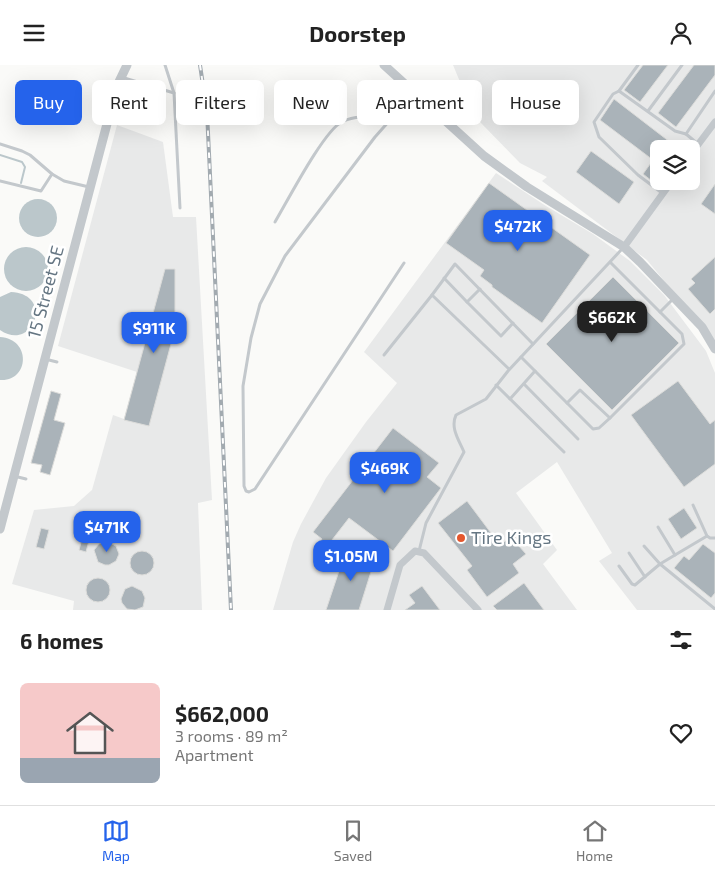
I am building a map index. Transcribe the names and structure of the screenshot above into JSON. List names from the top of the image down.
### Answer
{
  "streets": {
    "street": ["15 Street SE"]
  },
  "places": ["Tire Kings"],
  "page": {
    "header": "Doorstep",
    "chip": [
      "Buy",
      "Rent",
      "Filters",
      "New",
      "Apartment",
      "House"
    ],
    "price": [
      "$472K",
      "$662K",
      "$911K",
      "$469K",
      "$471K",
      "$1.05M"
    ],
    "heading": "6 homes",
    "list": [
      {
        "name": "$662,000",
        "note": "3 rooms · 89 m² · Apartment"
      }
    ],
    "tabs": ["Map", "Saved", "Home"]
  }
}
